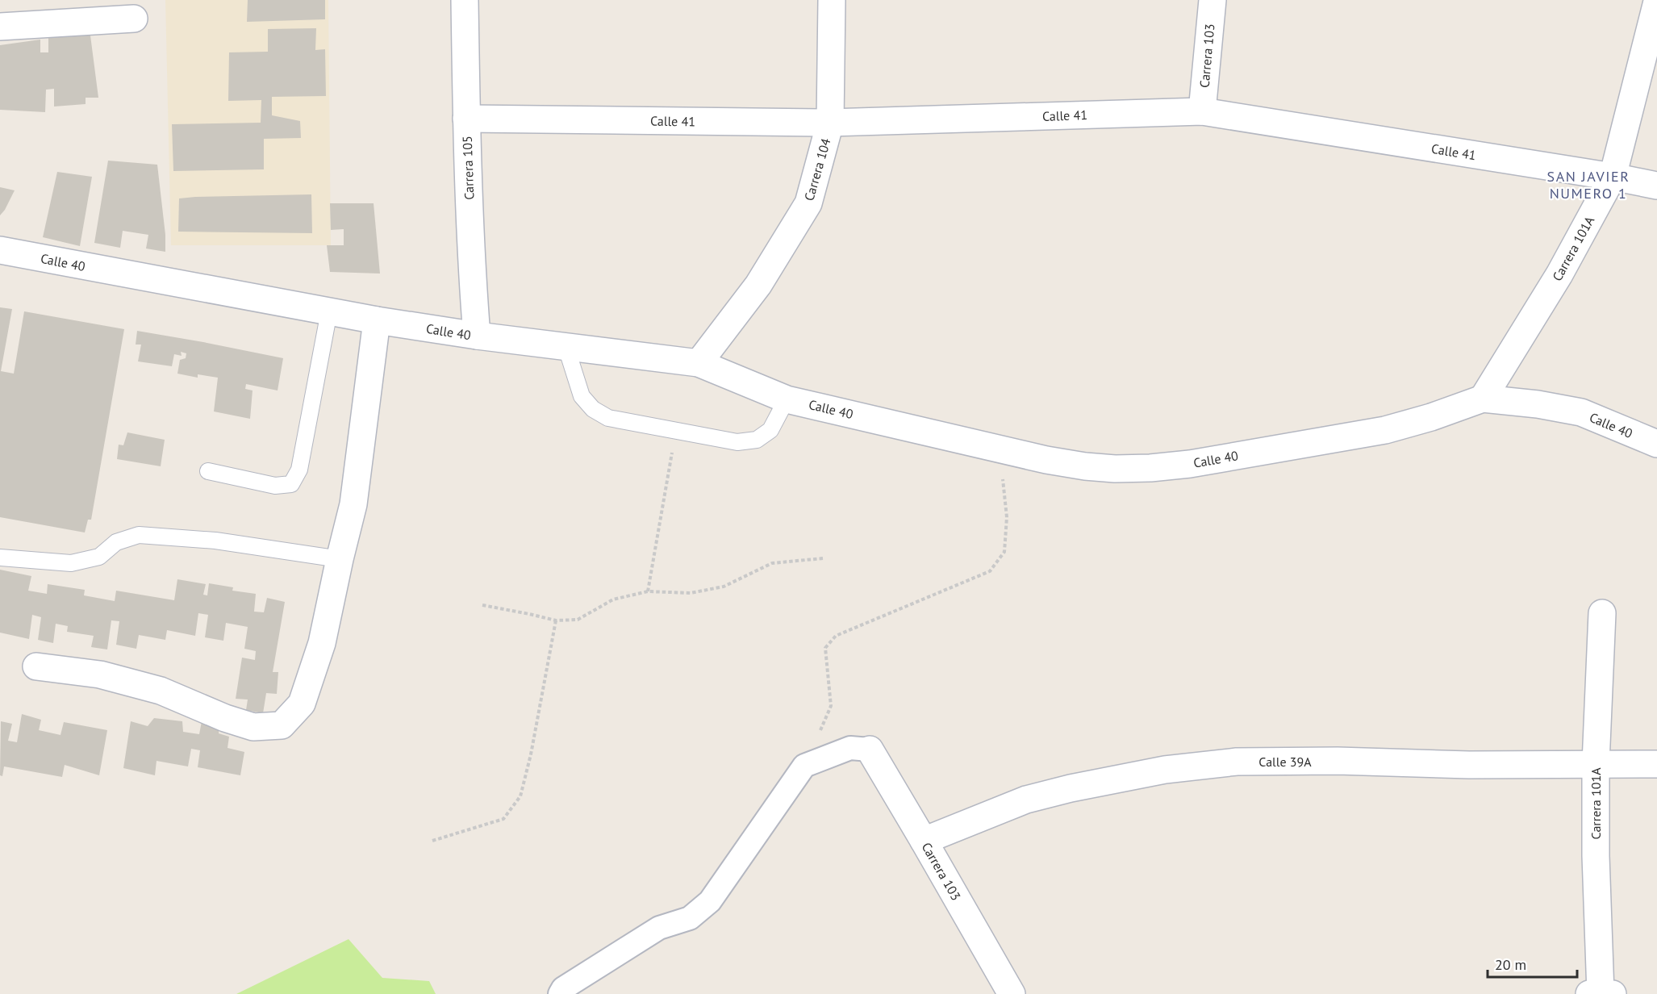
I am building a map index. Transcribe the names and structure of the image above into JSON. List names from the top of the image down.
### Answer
{
  "streets": {
    "street": [
      "Carrera 103",
      "Calle 41",
      "Carrera 105",
      "Carrera 104",
      "Carrera 101A",
      "Calle 40",
      "Calle 39A"
    ]
  },
  "crossings": [
    ["Carrera 103", "Calle 41"],
    ["Carrera 103", "Calle 39A"],
    ["Calle 41", "Carrera 105"],
    ["Calle 41", "Carrera 104"],
    ["Calle 41", "Carrera 101A"],
    ["Carrera 105", "Calle 40"],
    ["Carrera 104", "Calle 40"],
    ["Carrera 101A", "Calle 40"],
    ["Carrera 101A", "Calle 39A"]
  ],
  "districts": ["SAN JAVIER NUMERO 1"],
  "scale_bar": "20 m"
}
